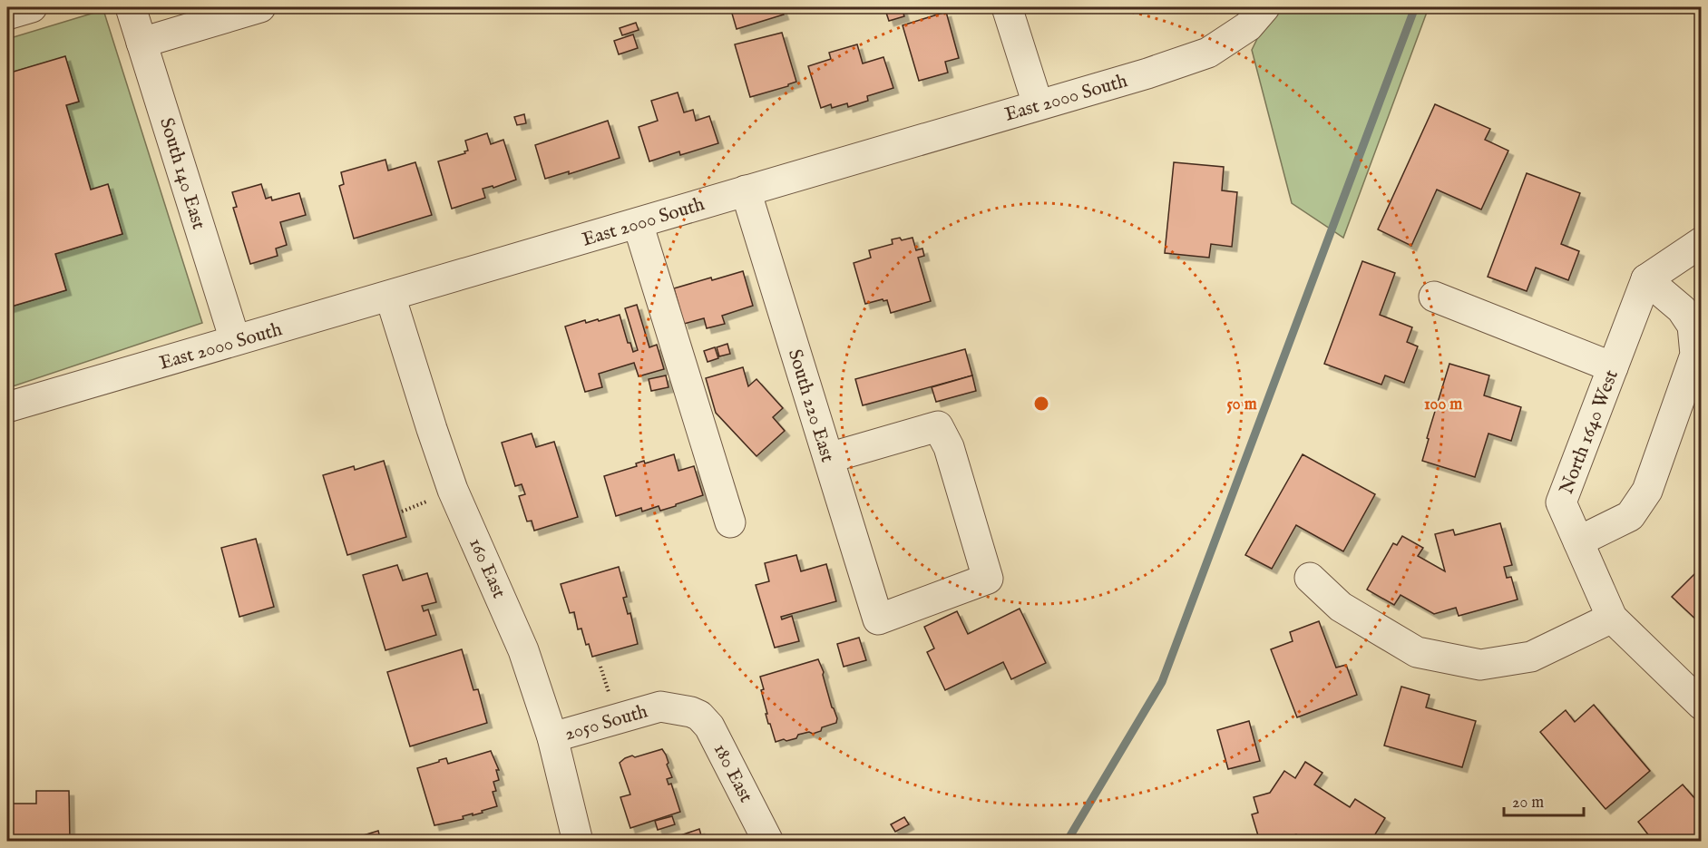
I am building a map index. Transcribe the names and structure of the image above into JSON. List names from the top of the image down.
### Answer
{
  "streets": {
    "street": [
      "East 2000 South",
      "South 140 East",
      "South 220 East",
      "North 1640 West",
      "160 East",
      "2050 South",
      "180 East"
    ]
  },
  "crossings": [
    ["East 2000 South", "South 140 East"],
    ["East 2000 South", "South 220 East"],
    ["East 2000 South", "160 East"],
    ["160 East", "2050 South"],
    ["2050 South", "180 East"]
  ],
  "scale_bar": "20 m",
  "rings": ["50 m", "100 m"]
}
